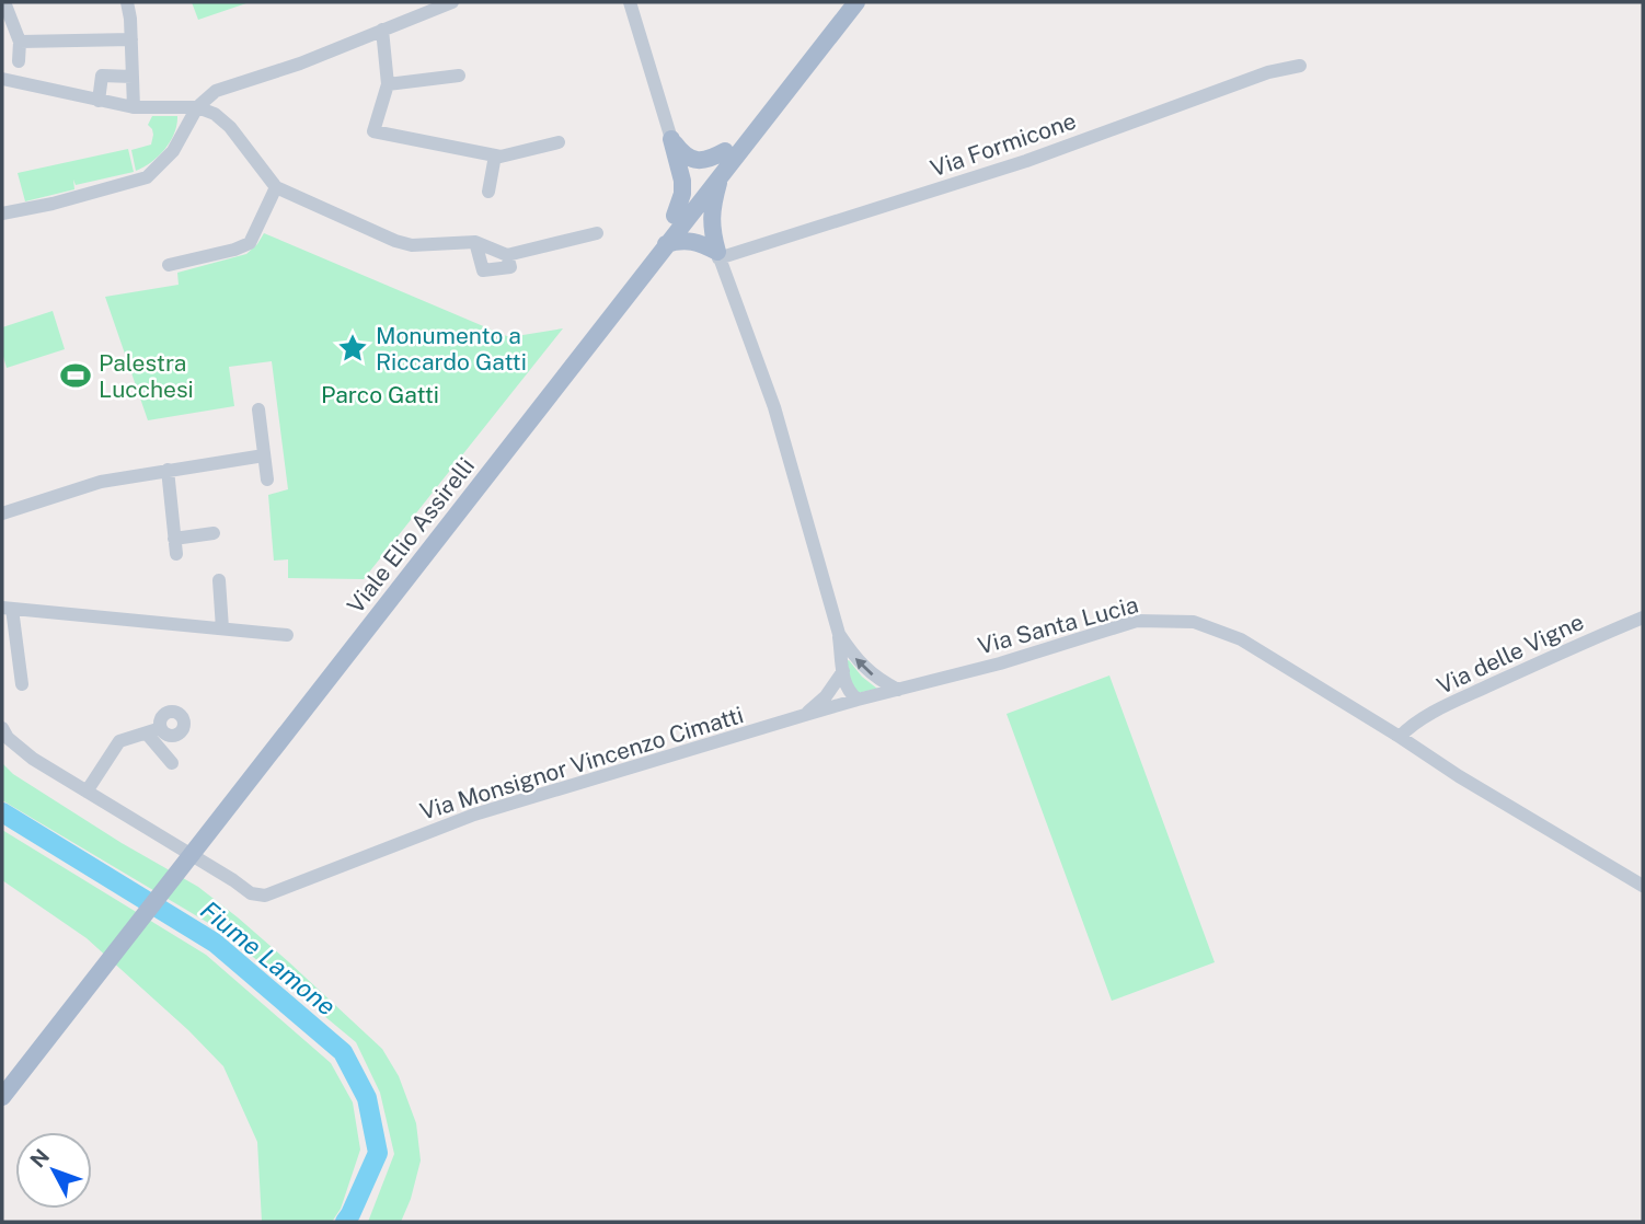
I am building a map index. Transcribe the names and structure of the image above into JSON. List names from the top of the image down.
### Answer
{
  "streets": {
    "main road": ["Viale Elio Assirelli"],
    "street": [
      "Via Formicone",
      "Via Santa Lucia",
      "Via delle Vigne",
      "Via Monsignor Vincenzo Cimatti"
    ]
  },
  "crossings": [
    ["Via Santa Lucia", "Via delle Vigne"],
    ["Via Santa Lucia", "Via Monsignor Vincenzo Cimatti"]
  ],
  "water": ["Fiume Lamone"],
  "parks": ["Parco Gatti"],
  "places": {
    "place": ["Monumento a Riccardo Gatti"],
    "sports": ["Palestra Lucchesi"]
  },
  "north": "top left"
}
